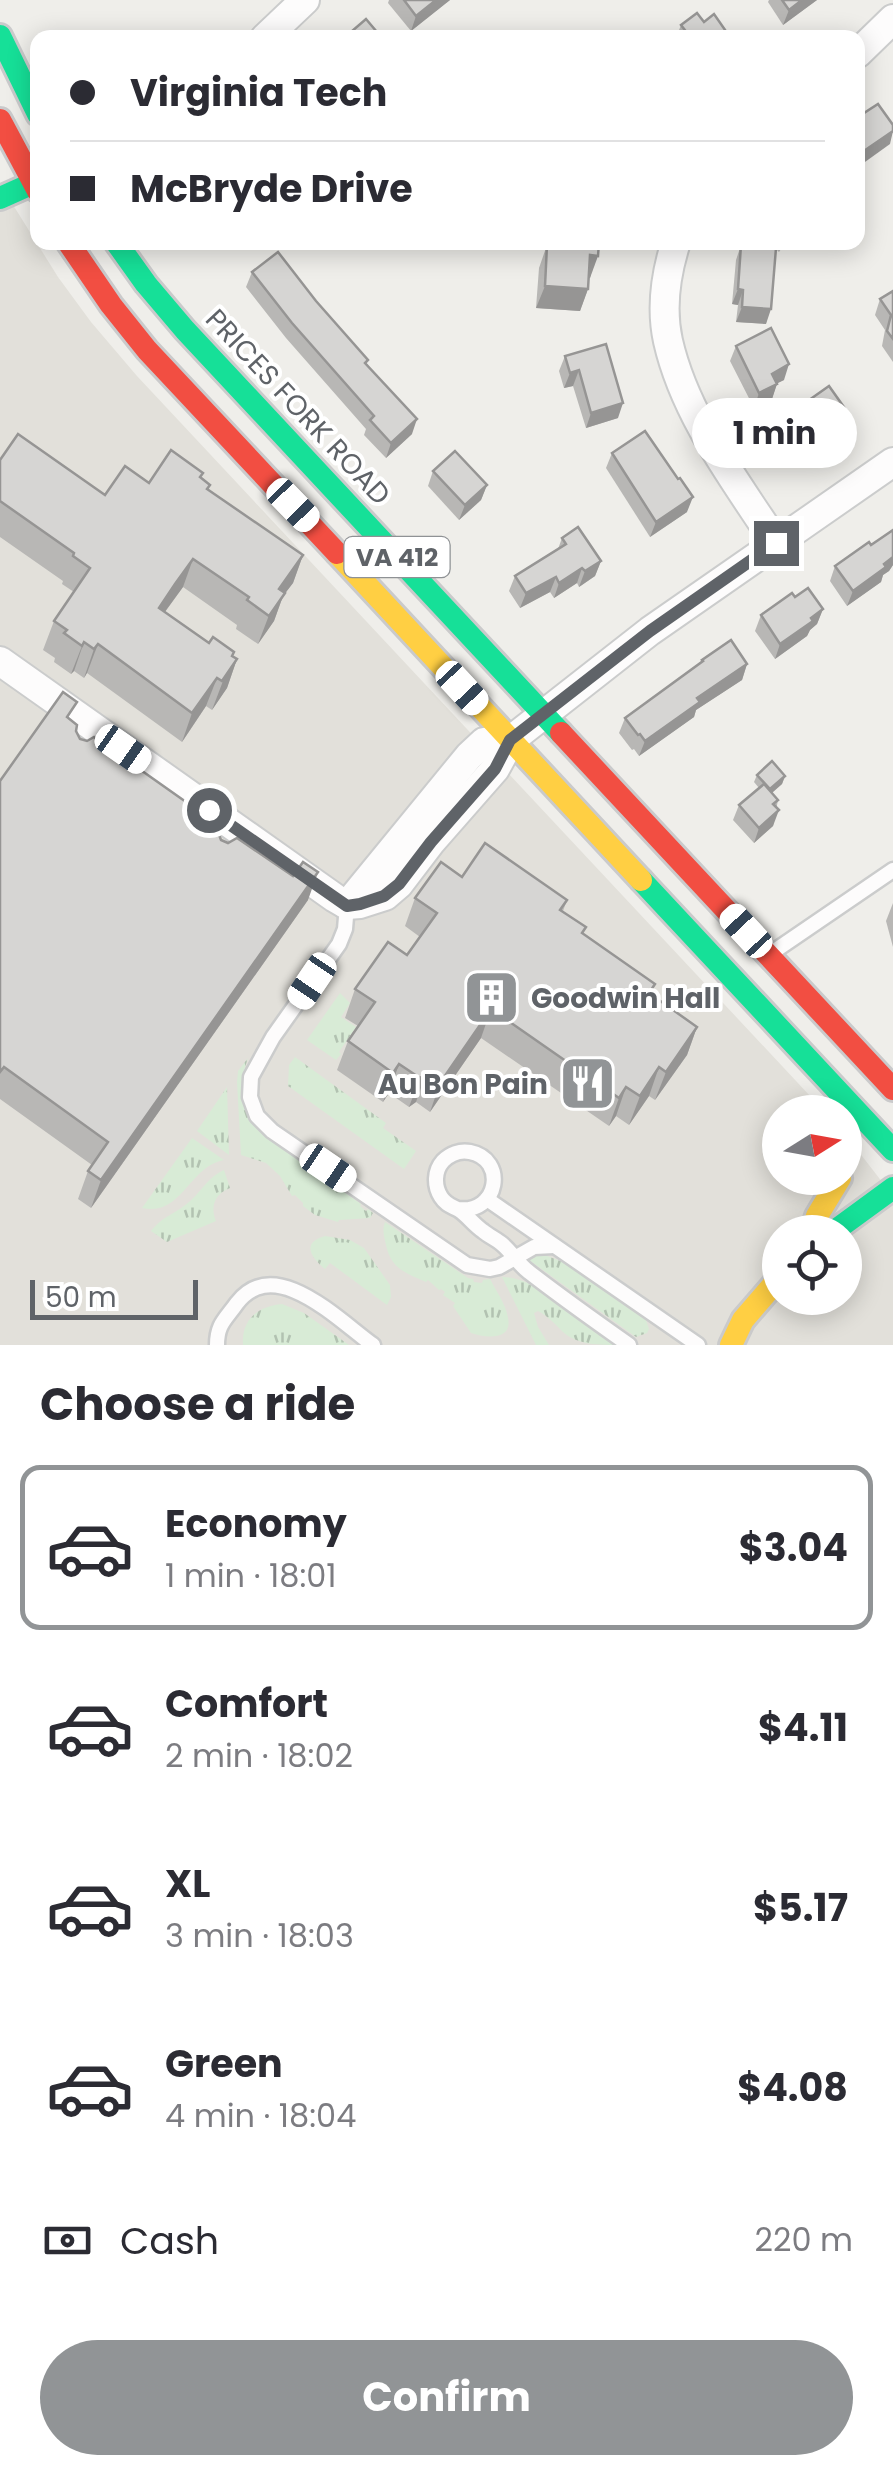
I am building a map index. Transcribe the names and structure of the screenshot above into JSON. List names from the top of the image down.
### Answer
{
  "streets": {
    "main road": ["PRICES FORK ROAD", "VA 412"]
  },
  "places": {
    "building": ["Goodwin Hall"],
    "restaurant": ["Au Bon Pain"]
  },
  "scale_bar": "50 m",
  "north": "right",
  "page": {
    "banner": ["Virginia Tech", "McBryde Drive"],
    "bubble": "1 min",
    "scale": "50 m",
    "heading": "Choose a ride",
    "list": [
      {
        "name": "Economy",
        "note": "1 min · 18:01",
        "value": "$3.04"
      },
      {
        "name": "Comfort",
        "note": "2 min · 18:02",
        "value": "$4.11"
      },
      {
        "name": "XL",
        "note": "3 min · 18:03",
        "value": "$5.17"
      },
      {
        "name": "Green",
        "note": "4 min · 18:04",
        "value": "$4.08"
      }
    ],
    "pay": ["Cash", "220 m"],
    "buttons": "Confirm"
  }
}
